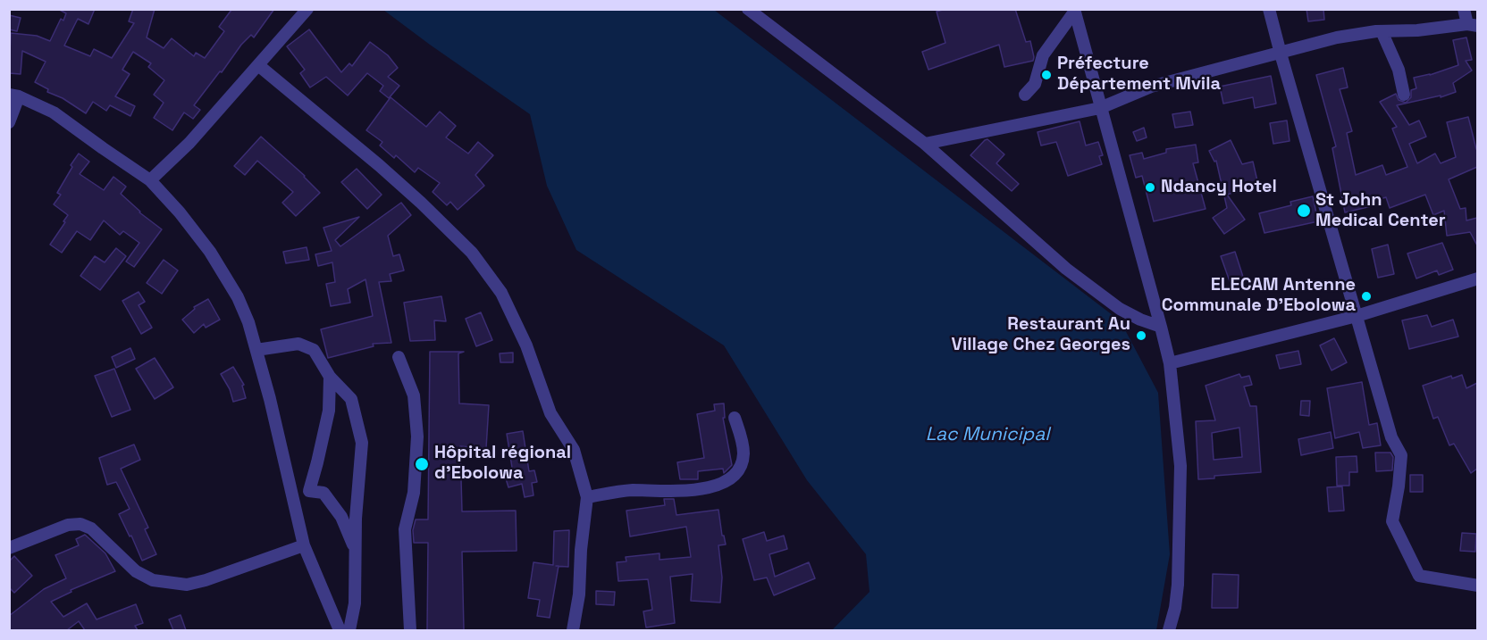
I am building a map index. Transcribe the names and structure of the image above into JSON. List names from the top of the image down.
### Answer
{
  "water": ["Lac Municipal"],
  "places": [
    "Préfecture Département Mvila",
    "Ndancy Hotel",
    "St John Medical Center",
    "ELECAM Antenne Communale D’Ebolowa",
    "Restaurant Au Village Chez Georges",
    "Hôpital régional d'Ebolowa"
  ]
}
